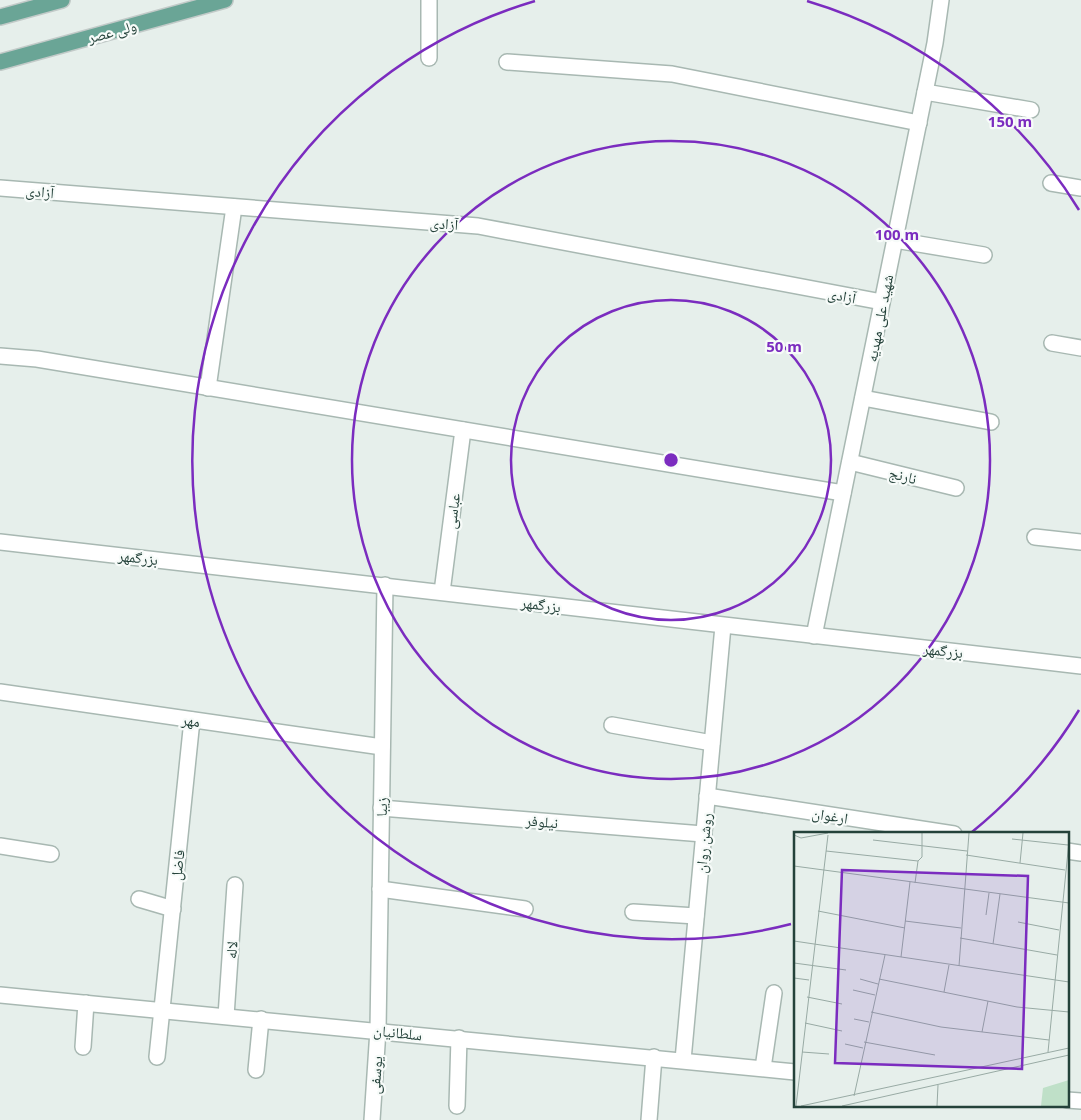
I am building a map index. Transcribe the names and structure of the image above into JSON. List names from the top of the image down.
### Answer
{
  "streets": {
    "main road": ["ولی عصر"],
    "street": [
      "آزادی",
      "شهید علی مهدیه",
      "نارنج",
      "عباسی",
      "بزرگمهر",
      "مهر",
      "زیبا",
      "ارغوان",
      "نیلوفر",
      "روشن روان",
      "فاضل",
      "لاله",
      "سلطانیان",
      "یوسفی"
    ]
  },
  "crossings": [
    ["آزادی", "شهید علی مهدیه"],
    ["شهید علی مهدیه", "نارنج"],
    ["شهید علی مهدیه", "بزرگمهر"],
    ["عباسی", "بزرگمهر"],
    ["بزرگمهر", "زیبا"],
    ["بزرگمهر", "روشن روان"],
    ["مهر", "زیبا"],
    ["مهر", "فاضل"],
    ["زیبا", "نیلوفر"],
    ["زیبا", "سلطانیان"],
    ["زیبا", "یوسفی"],
    ["ارغوان", "روشن روان"],
    ["نیلوفر", "روشن روان"],
    ["روشن روان", "سلطانیان"],
    ["فاضل", "سلطانیان"],
    ["لاله", "سلطانیان"],
    ["سلطانیان", "یوسفی"]
  ],
  "rings": ["150 m", "100 m", "50 m"]
}
